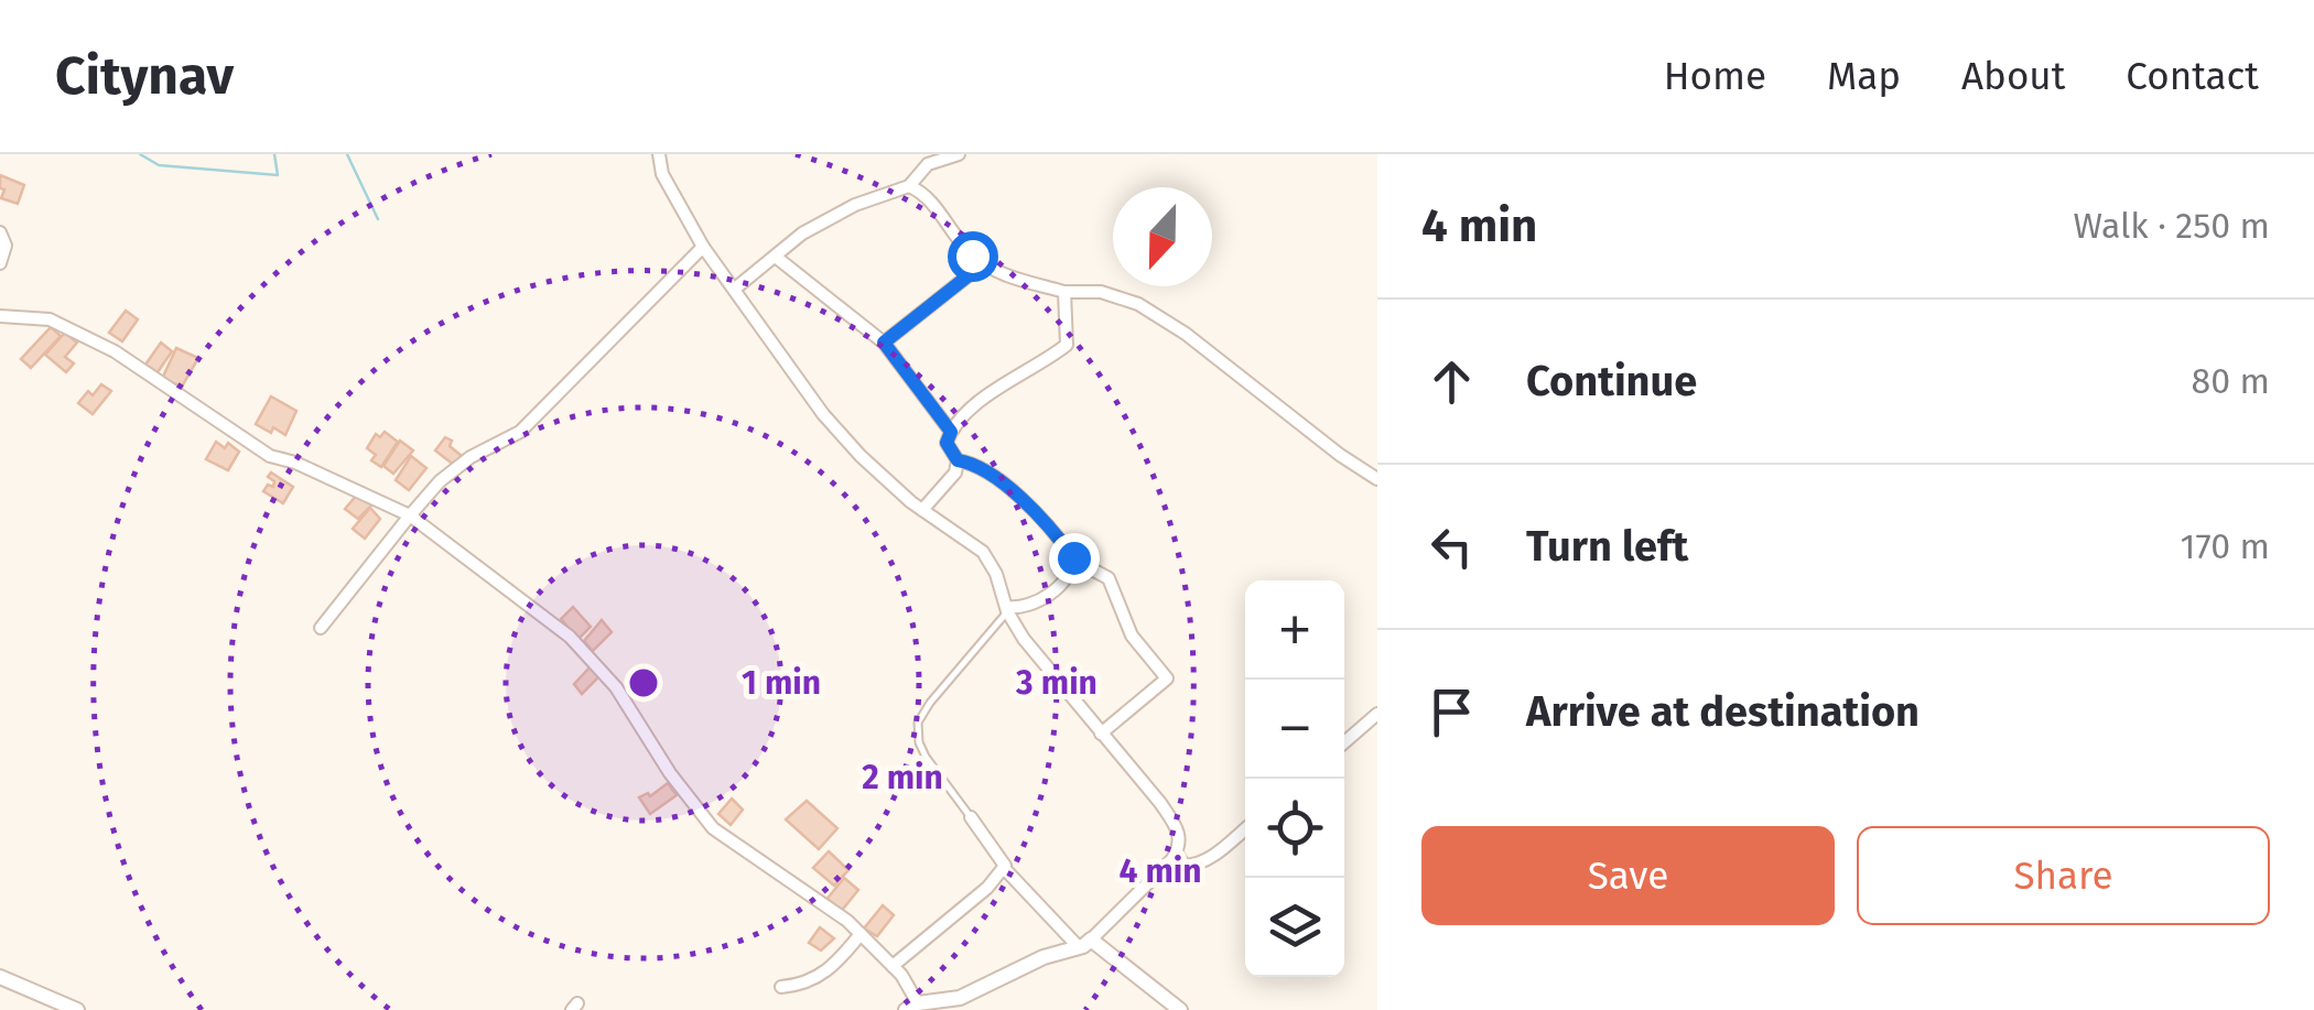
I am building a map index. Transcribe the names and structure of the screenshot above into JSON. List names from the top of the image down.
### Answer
{
  "north": "bottom",
  "page": {
    "header": "Citynav",
    "nav": [
      "Home",
      "Map",
      "About",
      "Contact"
    ],
    "heading": ["4 min", "Walk · 250 m"],
    "list": [
      ["Continue", "80 m"],
      ["Turn left", "170 m"],
      "Arrive at destination"
    ],
    "map_buttons": ["+", "−"],
    "buttons": ["Save", "Share"]
  },
  "rings": [
    "1 min",
    "3 min",
    "2 min",
    "4 min"
  ]
}
